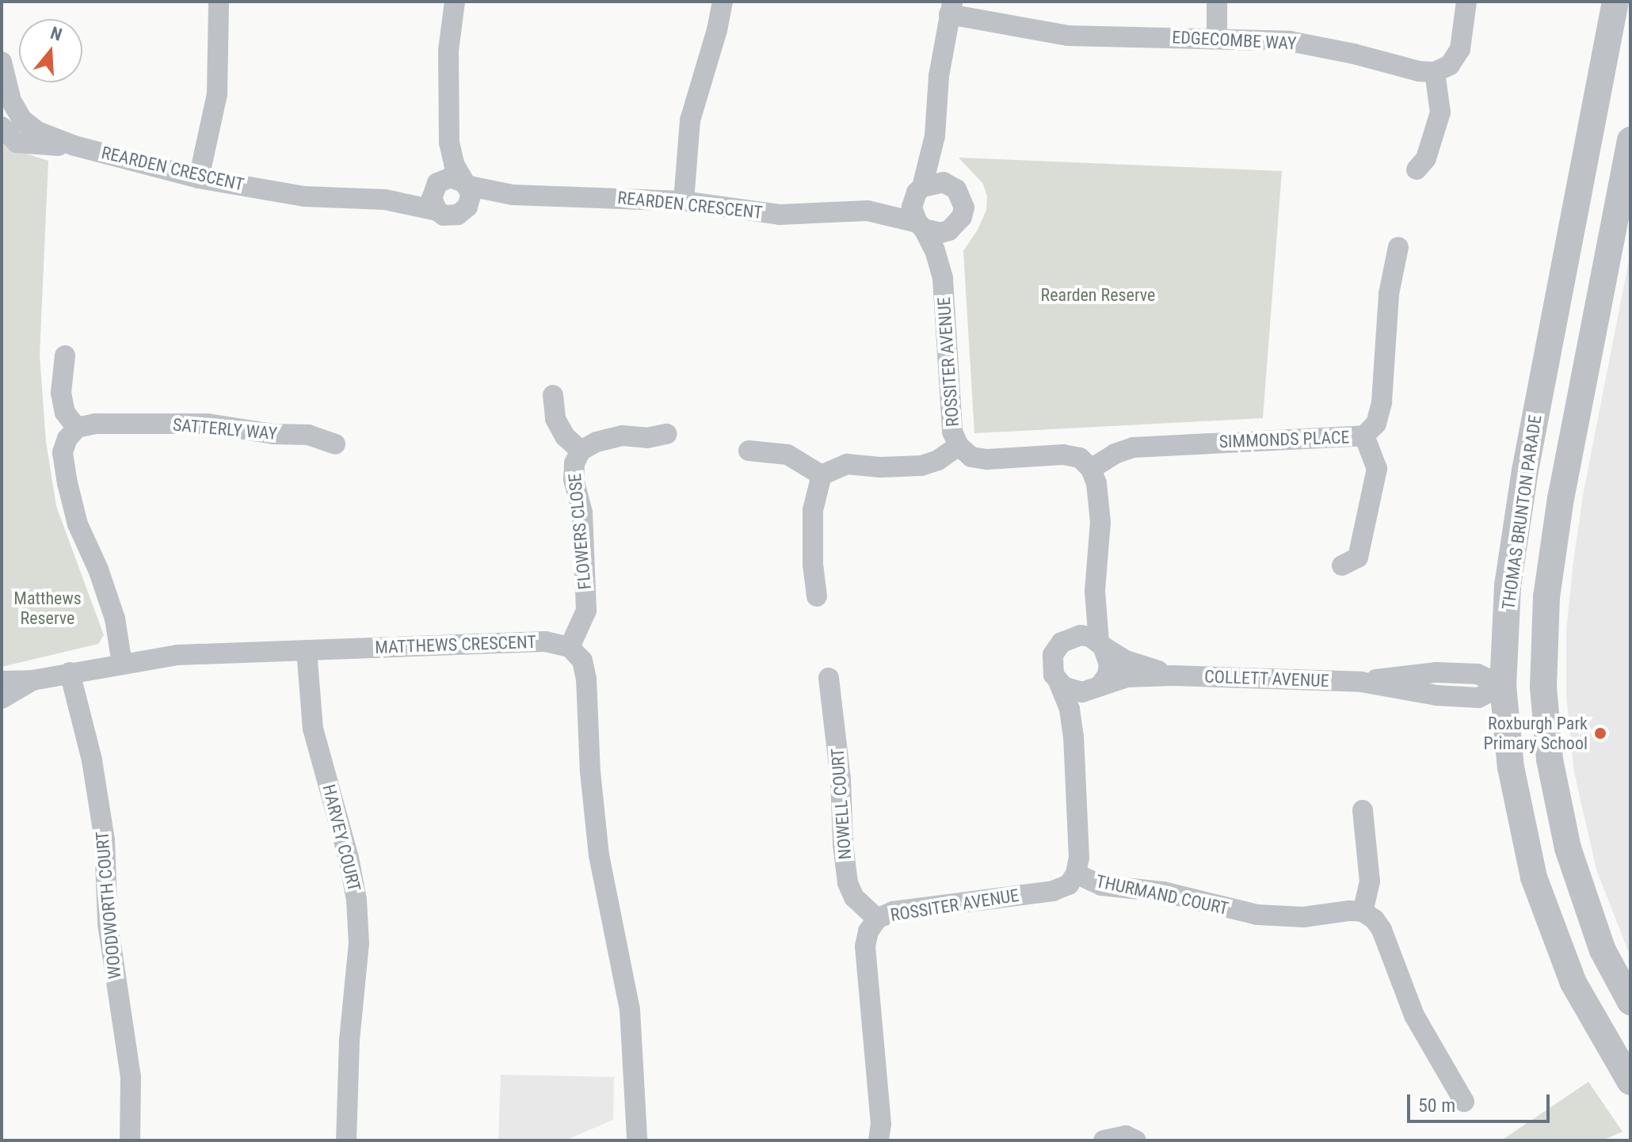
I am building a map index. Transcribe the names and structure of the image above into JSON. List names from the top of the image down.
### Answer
{
  "streets": {
    "street": [
      "EDGECOMBE WAY",
      "REARDEN CRESCENT",
      "ROSSITER AVENUE",
      "SATTERLY WAY",
      "SIMMONDS PLACE",
      "THOMAS BRUNTON PARADE",
      "FLOWERS CLOSE",
      "MATTHEWS CRESCENT",
      "COLLETT AVENUE",
      "NOWELL COURT",
      "HARVEY COURT",
      "THURMAND COURT",
      "WOODWORTH COURT"
    ]
  },
  "crossings": [
    ["REARDEN CRESCENT", "ROSSITER AVENUE"],
    ["ROSSITER AVENUE", "SIMMONDS PLACE"],
    ["ROSSITER AVENUE", "NOWELL COURT"],
    ["ROSSITER AVENUE", "THURMAND COURT"],
    ["THOMAS BRUNTON PARADE", "COLLETT AVENUE"],
    ["FLOWERS CLOSE", "MATTHEWS CRESCENT"],
    ["MATTHEWS CRESCENT", "HARVEY COURT"],
    ["MATTHEWS CRESCENT", "WOODWORTH COURT"]
  ],
  "parks": ["Rearden Reserve", "Matthews Reserve"],
  "places": ["Roxburgh Park Primary School"],
  "scale_bar": "50 m",
  "north": "top"
}
